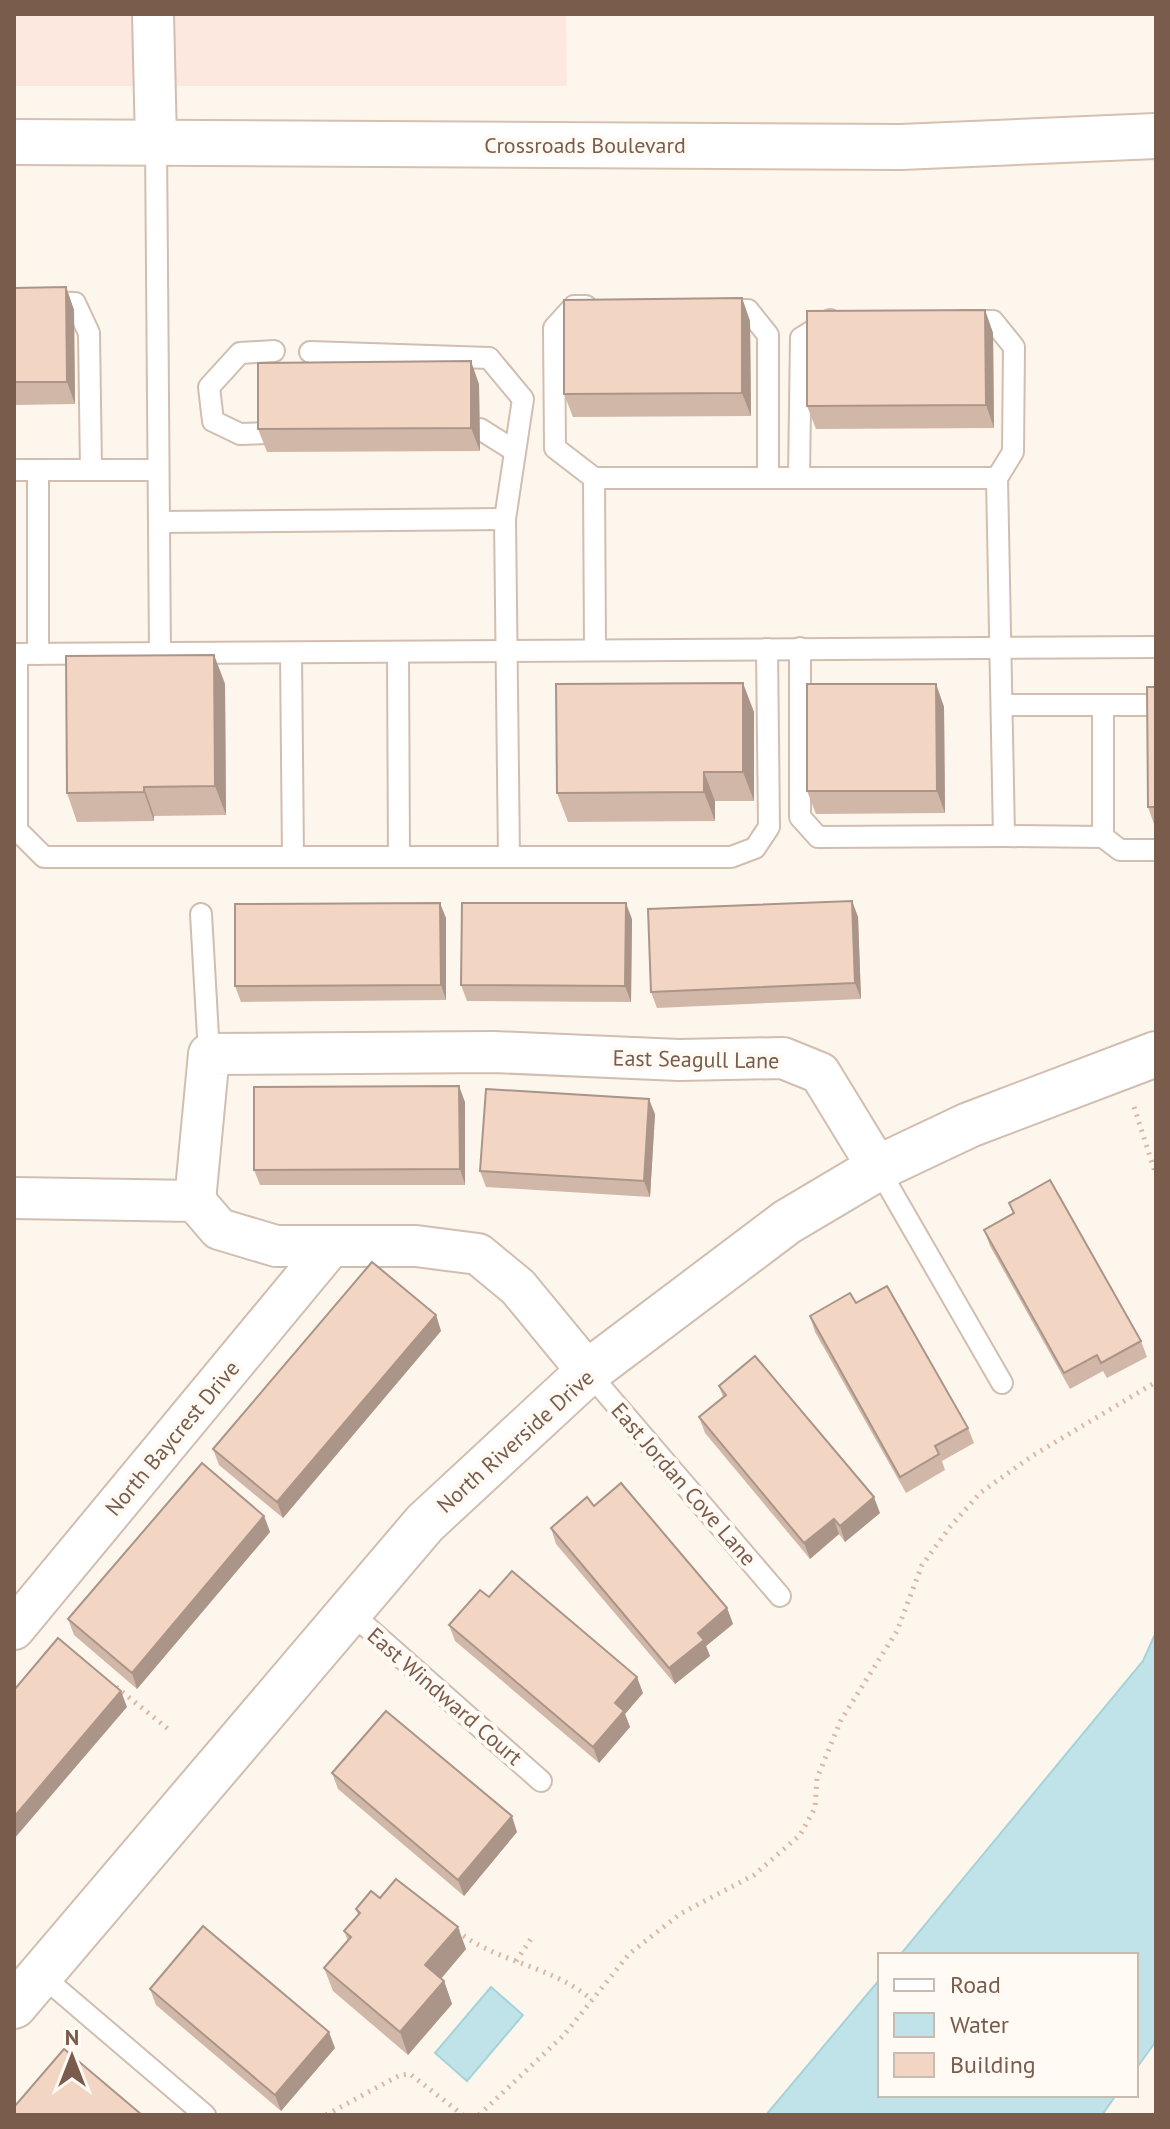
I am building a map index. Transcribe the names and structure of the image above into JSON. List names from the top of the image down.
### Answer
{
  "streets": {
    "street": [
      "Crossroads Boulevard",
      "East Seagull Lane",
      "North Baycrest Drive",
      "North Riverside Drive"
    ],
    "lane": ["East Jordan Cove Lane", "East Windward Court"]
  },
  "crossings": [
    ["East Seagull Lane", "North Riverside Drive"],
    ["North Riverside Drive", "East Jordan Cove Lane"],
    ["North Riverside Drive", "East Windward Court"]
  ],
  "legend": ["Road", "Water", "Building"],
  "north": "top"
}
